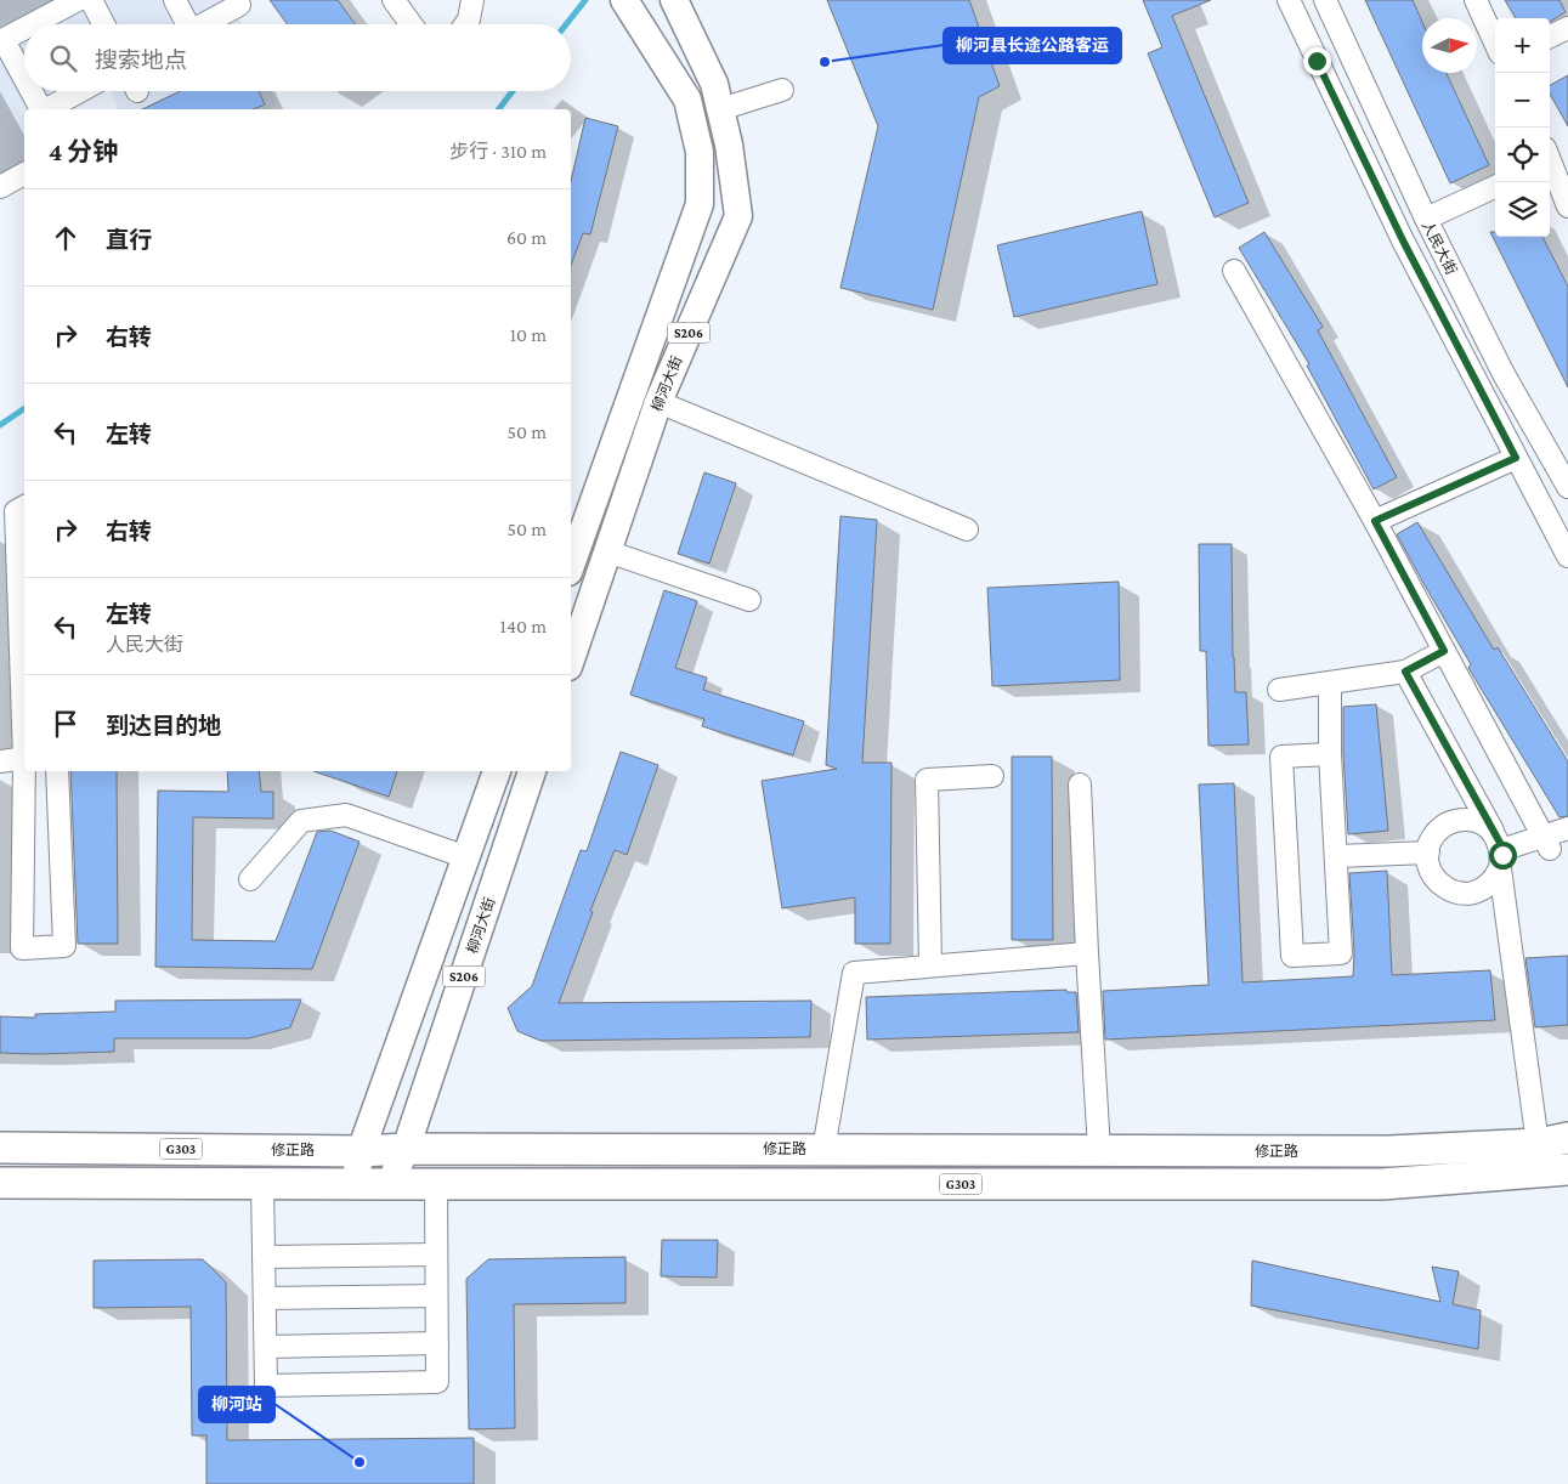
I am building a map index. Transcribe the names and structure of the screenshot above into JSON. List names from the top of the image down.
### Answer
{
  "streets": {
    "highway": ["G303", "修正路"],
    "main road": ["S206", "柳河大街"],
    "street": ["人民大街"]
  },
  "crossings": [
    ["S206", "G303"],
    ["S206", "修正路"],
    ["柳河大街", "G303"],
    ["柳河大街", "修正路"]
  ],
  "places": ["柳河县长途公路客运", "柳河站"],
  "north": "right",
  "page": {
    "map_buttons": ["+", "−"],
    "search": "搜索地点",
    "heading": ["4 分钟", "步行 · 310 m"],
    "list": [
      ["直行", "60 m"],
      ["右转", "10 m"],
      ["左转", "50 m"],
      ["右转", "50 m"],
      ["左转", "人民大街", "140 m"],
      "到达目的地"
    ]
  }
}
